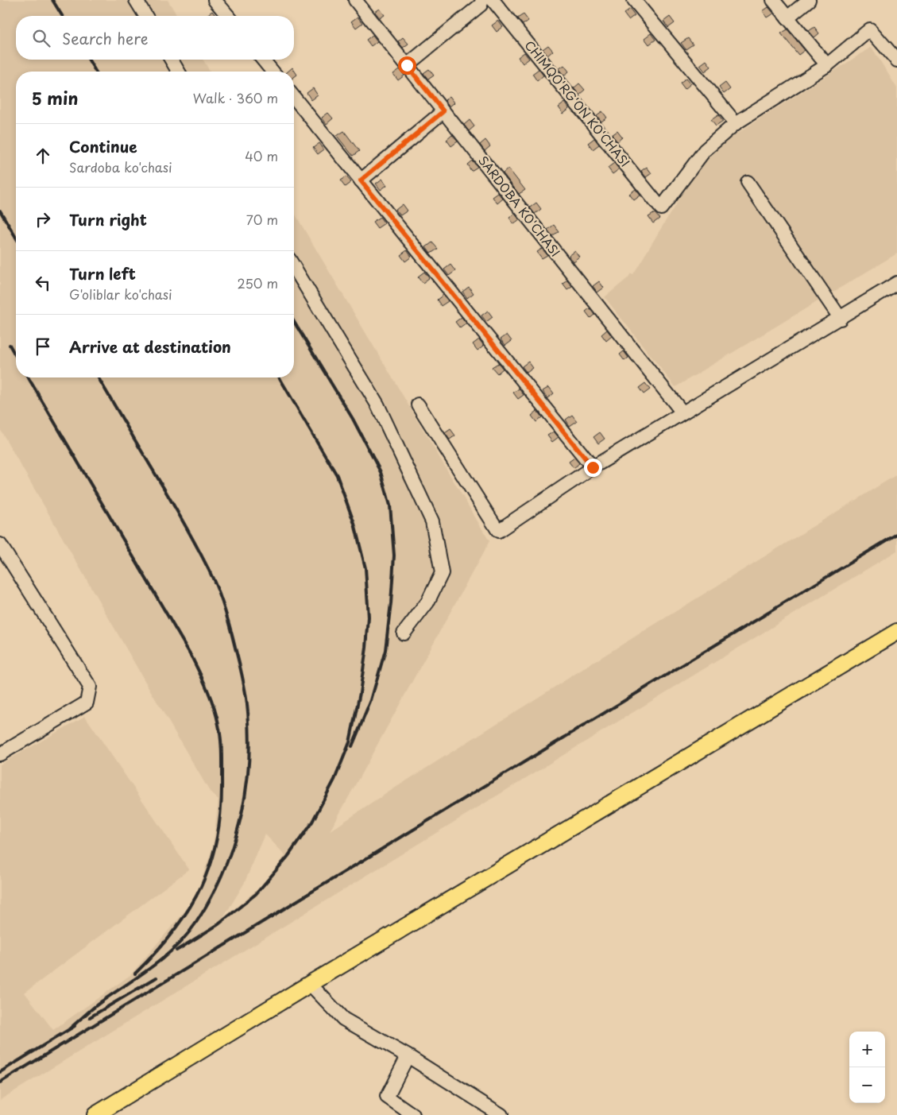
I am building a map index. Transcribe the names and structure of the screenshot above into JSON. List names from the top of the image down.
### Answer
{
  "streets": {
    "street": ["CHIMQO'RG'ON KO'CHASI", "SARDOBA KO'CHASI"]
  },
  "page": {
    "search": "Search here",
    "heading": ["5 min", "Walk · 360 m"],
    "list": [
      ["Continue", "Sardoba ko'chasi", "40 m"],
      ["Turn right", "70 m"],
      ["Turn left", "G'oliblar ko'chasi", "250 m"],
      "Arrive at destination"
    ],
    "map_buttons": ["+", "−"]
  }
}
